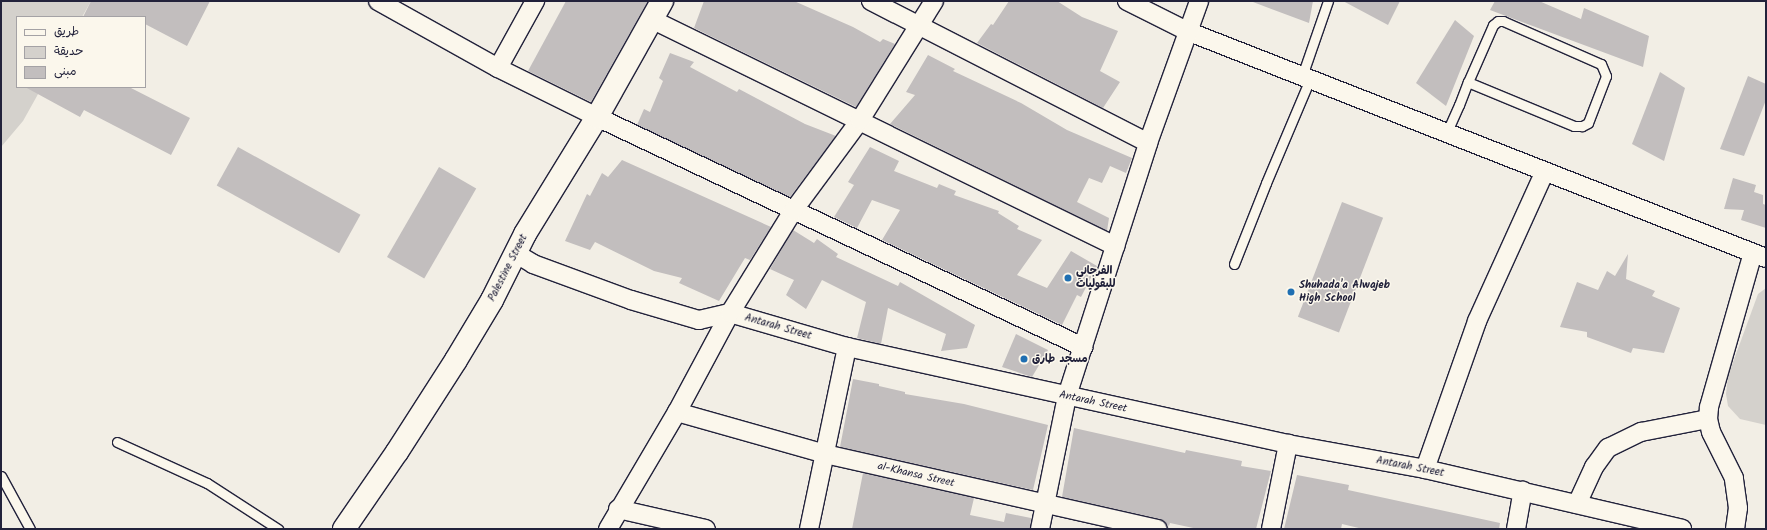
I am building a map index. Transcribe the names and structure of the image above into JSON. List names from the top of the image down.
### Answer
{
  "streets": {
    "street": ["Palestine Street", "Antarah Street", "al-Khansa Street"]
  },
  "crossings": [
    ["Palestine Street", "Antarah Street"]
  ],
  "places": ["الفرجاني للبقوليات", "Shuhada'a Alwajeb High School", "مسجد طارق"],
  "legend": ["طريق", "حديقة", "مبنى"]
}
